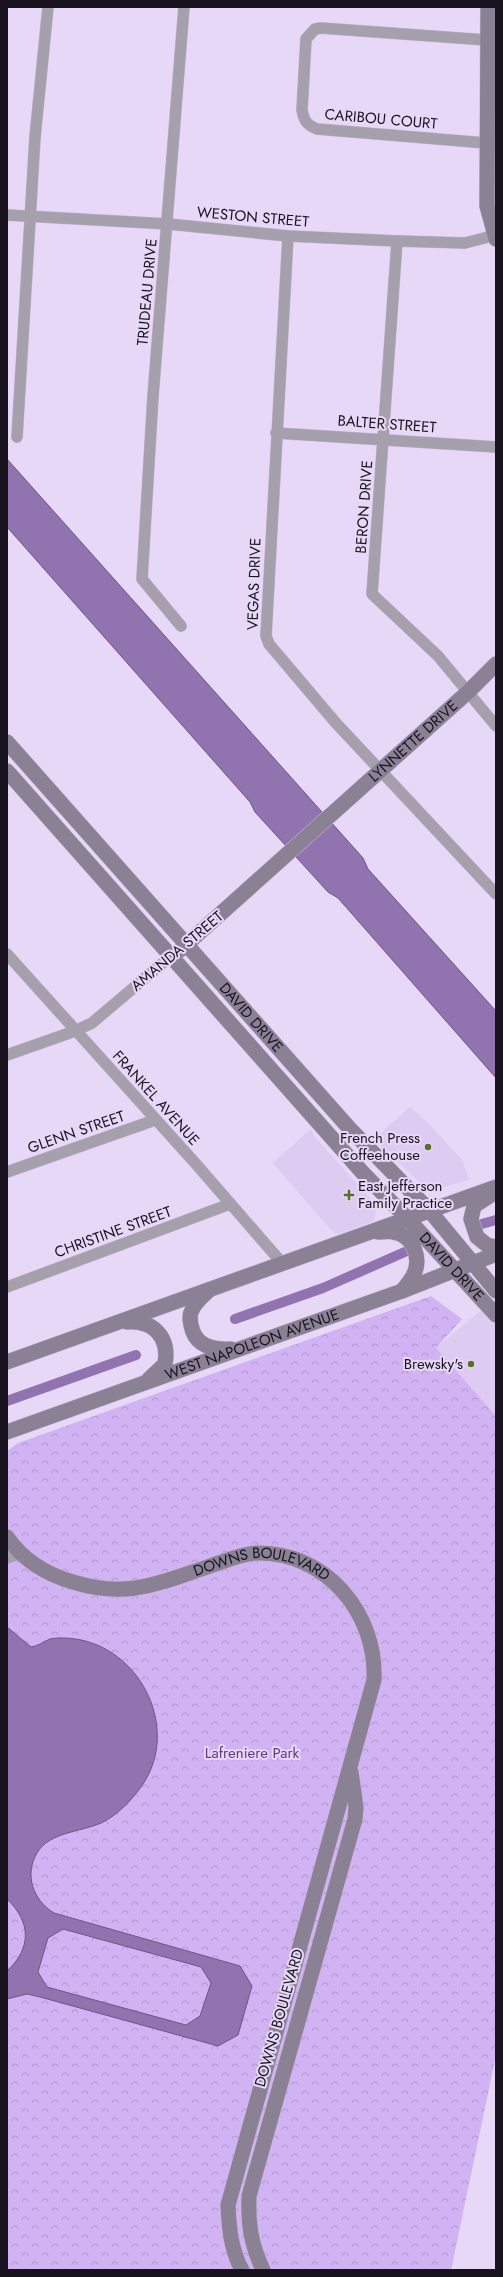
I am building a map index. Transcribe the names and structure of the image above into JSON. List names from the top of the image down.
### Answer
{
  "streets": {
    "main road": [
      "LYNNETTE DRIVE",
      "AMANDA STREET",
      "DAVID DRIVE",
      "WEST NAPOLEON AVENUE",
      "DOWNS BOULEVARD"
    ],
    "street": [
      "CARIBOU COURT",
      "WESTON STREET",
      "TRUDEAU DRIVE",
      "BALTER STREET",
      "BERON DRIVE",
      "VEGAS DRIVE",
      "FRANKEL AVENUE",
      "GLENN STREET",
      "CHRISTINE STREET"
    ]
  },
  "crossings": [
    ["WESTON STREET", "TRUDEAU DRIVE"],
    ["WESTON STREET", "BERON DRIVE"],
    ["WESTON STREET", "VEGAS DRIVE"],
    ["BALTER STREET", "BERON DRIVE"],
    ["BALTER STREET", "VEGAS DRIVE"],
    ["BERON DRIVE", "LYNNETTE DRIVE"],
    ["VEGAS DRIVE", "LYNNETTE DRIVE"],
    ["LYNNETTE DRIVE", "AMANDA STREET"],
    ["AMANDA STREET", "DAVID DRIVE"],
    ["AMANDA STREET", "FRANKEL AVENUE"],
    ["DAVID DRIVE", "WEST NAPOLEON AVENUE"],
    ["FRANKEL AVENUE", "GLENN STREET"],
    ["FRANKEL AVENUE", "CHRISTINE STREET"]
  ],
  "parks": ["Lafreniere Park"],
  "places": {
    "other": ["French Press Coffeehouse", "Brewsky's"],
    "health": ["East Jefferson Family Practice"]
  }
}
